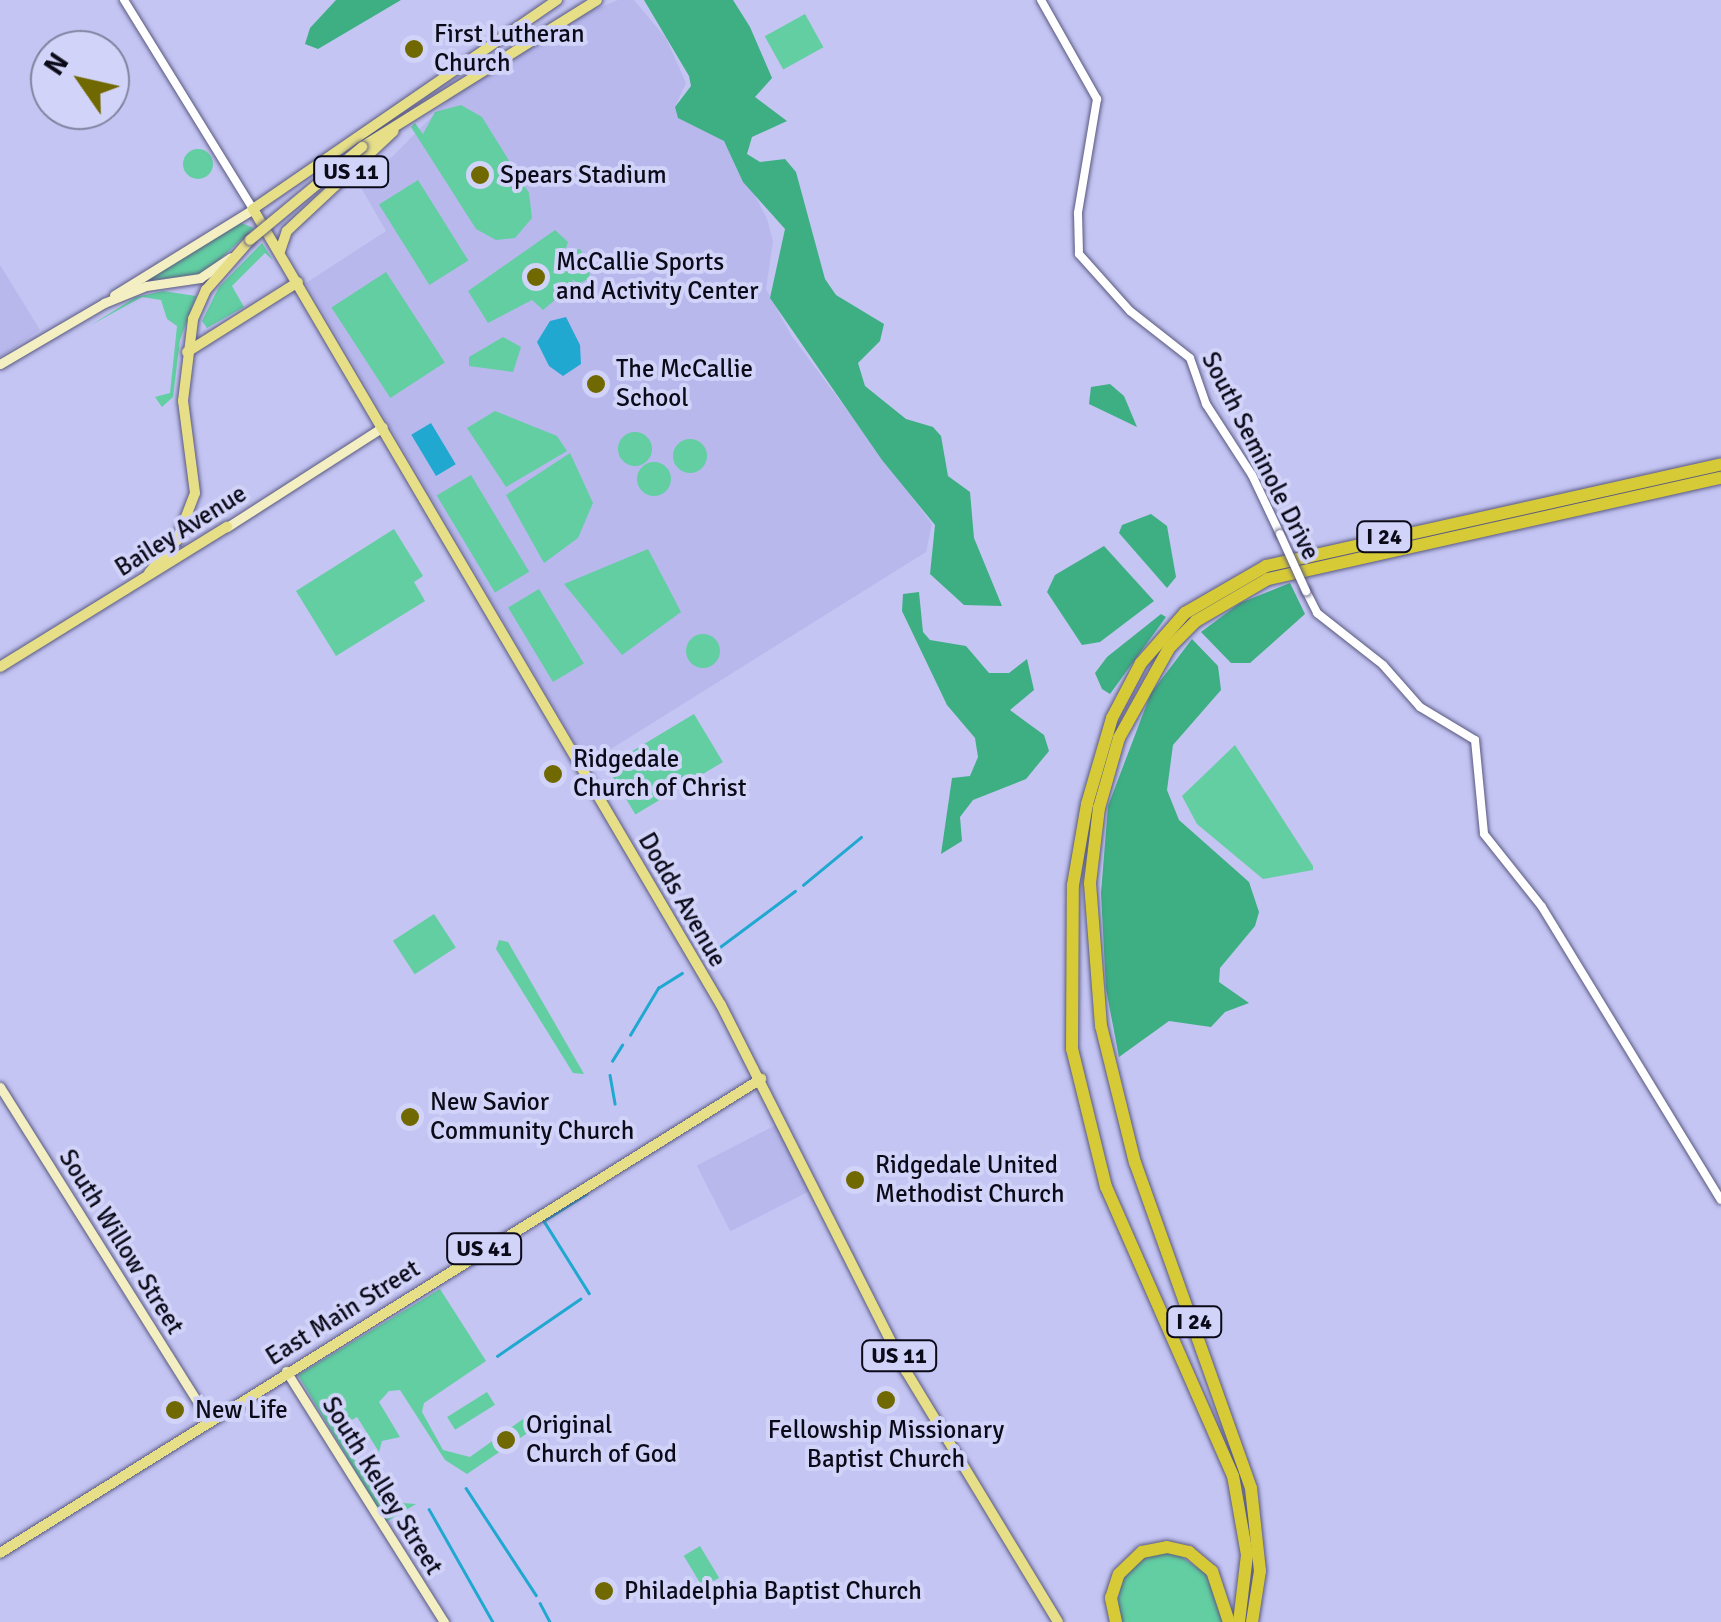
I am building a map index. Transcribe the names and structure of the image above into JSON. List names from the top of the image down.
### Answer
{
  "streets": {
    "highway": ["I 24"],
    "main road": [
      "US 11",
      "Bailey Avenue",
      "Dodds Avenue",
      "South Willow Street",
      "US 41",
      "East Main Street",
      "South Kelley Street"
    ],
    "street": ["South Seminole Drive"]
  },
  "crossings": [
    ["US 11", "Dodds Avenue"],
    ["Bailey Avenue", "Dodds Avenue"],
    ["Dodds Avenue", "East Main Street"],
    ["South Willow Street", "East Main Street"],
    ["East Main Street", "South Kelley Street"]
  ],
  "places": [
    "First Lutheran Church",
    "Spears Stadium",
    "McCallie Sports and Activity Center",
    "The McCallie School",
    "Ridgedale Church of Christ",
    "New Savior Community Church",
    "Ridgedale United Methodist Church",
    "Fellowship Missionary Baptist Church",
    "New Life",
    "Original Church of God",
    "Philadelphia Baptist Church"
  ],
  "north": "top left"
}
